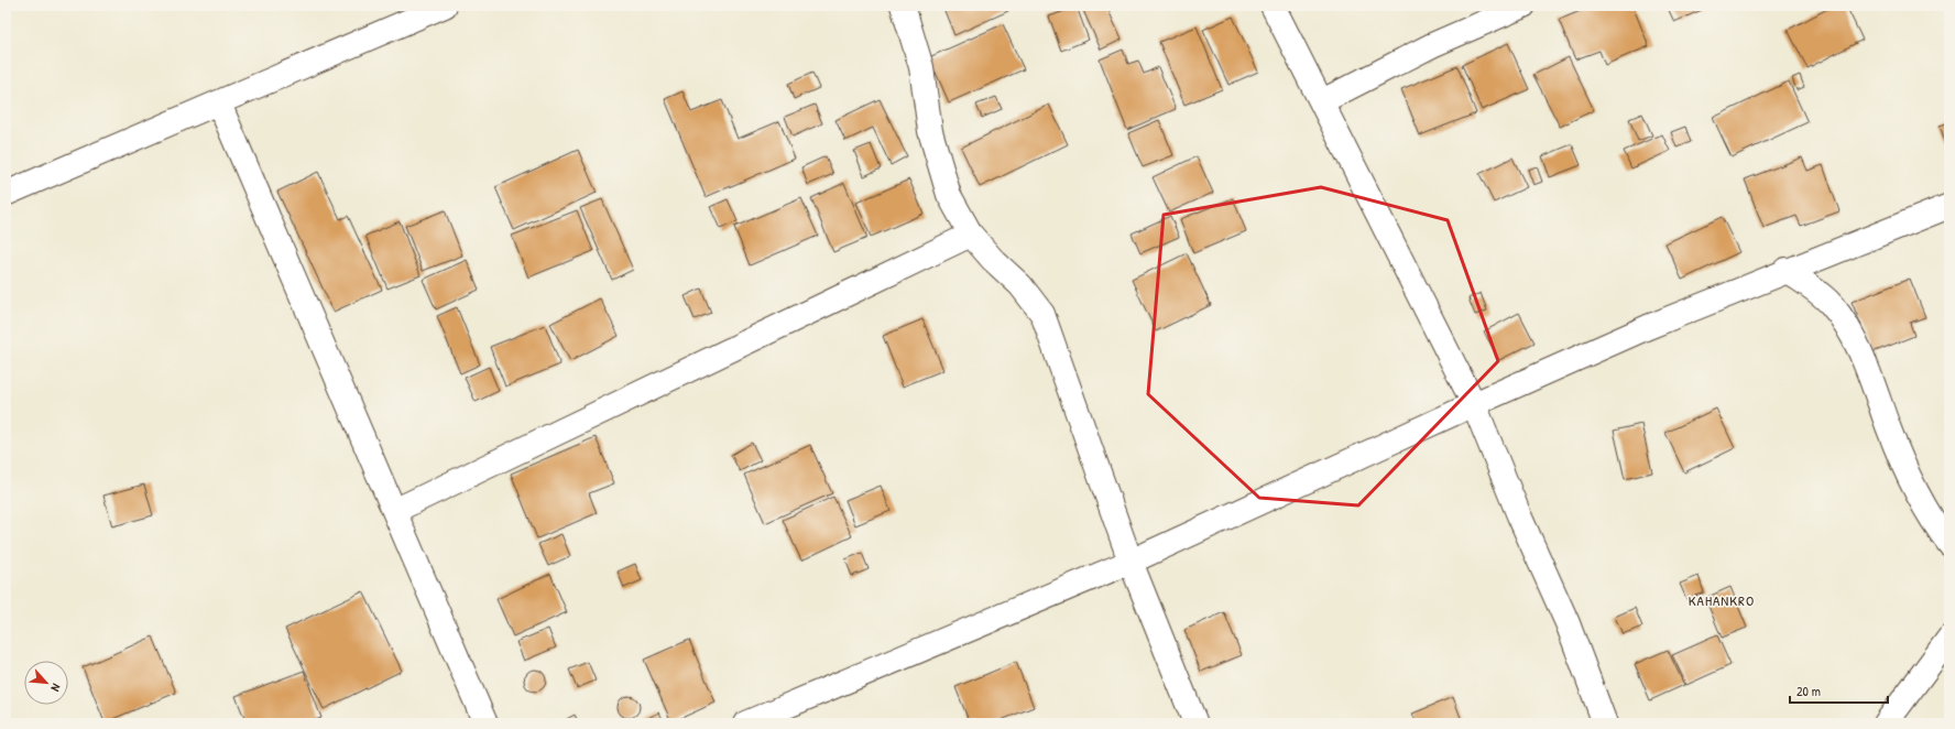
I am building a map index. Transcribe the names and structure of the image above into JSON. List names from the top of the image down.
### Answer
{
  "districts": ["KAHANKRO"],
  "scale_bar": "20 m",
  "north": "bottom right"
}
